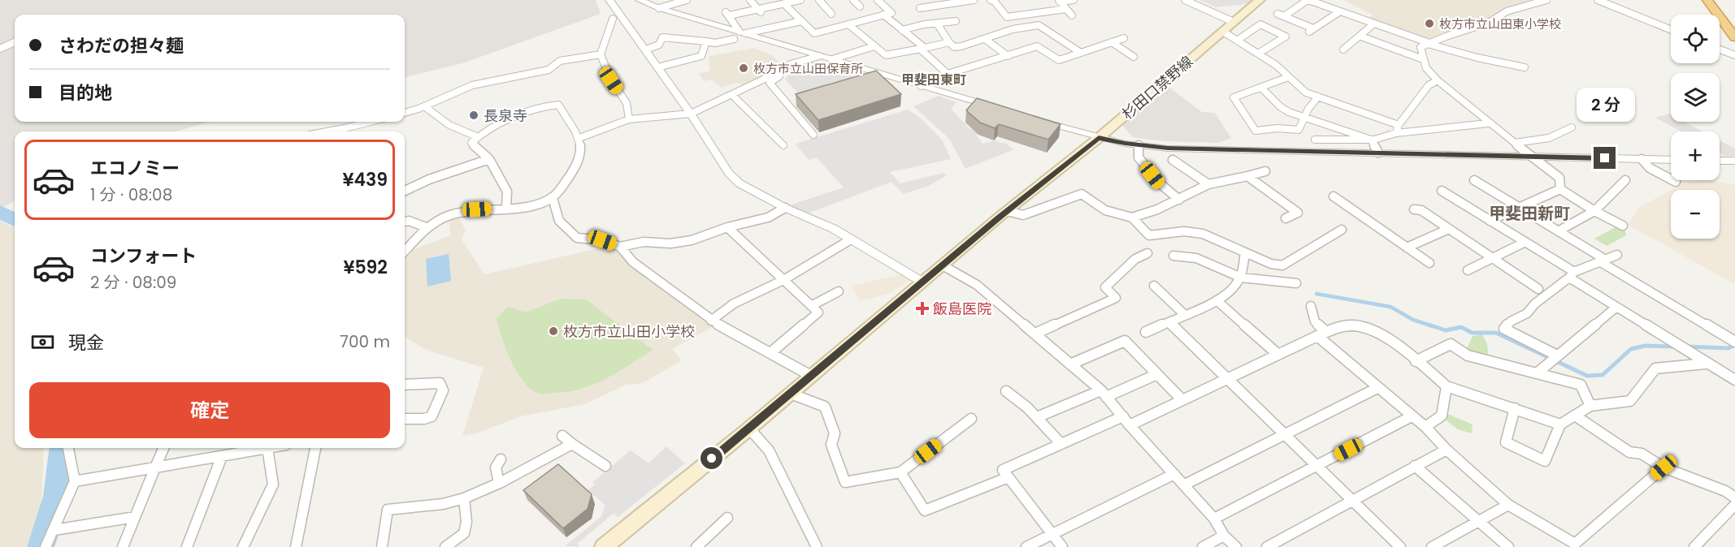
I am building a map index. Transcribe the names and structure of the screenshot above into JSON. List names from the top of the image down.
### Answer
{
  "streets": {
    "main road": ["杉田口禁野線"]
  },
  "districts": ["甲斐田東町", "甲斐田新町"],
  "places": {
    "other": [
      "枚方市立山田東小学校",
      "枚方市立山田保育所",
      "長泉寺",
      "枚方市立山田小学校"
    ],
    "health": ["飯島医院"]
  },
  "page": {
    "map_buttons": ["+", "−"],
    "banner": ["さわだの担々麺", "目的地"],
    "bubble": "2 分",
    "list": [
      {
        "name": "エコノミー",
        "note": "1 分 · 08:08",
        "value": "¥439"
      },
      {
        "name": "コンフォート",
        "note": "2 分 · 08:09",
        "value": "¥592"
      }
    ],
    "pay": ["現金", "700 m"],
    "buttons": "確定"
  }
}
